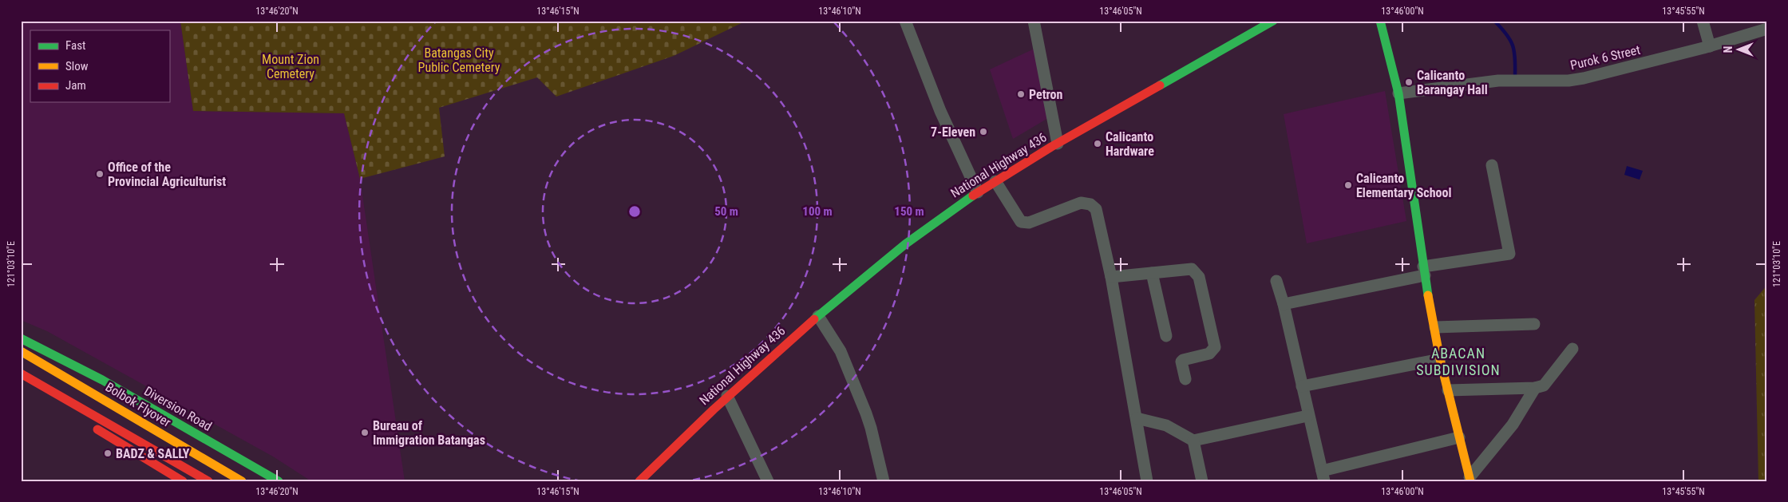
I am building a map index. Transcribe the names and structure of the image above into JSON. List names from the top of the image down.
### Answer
{
  "streets": {
    "main road": ["National Highway 436", "Bolbok Flyover", "Diversion Road"],
    "street": ["Purok 6 Street"]
  },
  "districts": ["ABACAN SUBDIVISION"],
  "parks": ["Batangas City Public Cemetery", "Mount Zion Cemetery"],
  "places": [
    "Calicanto Barangay Hall",
    "Petron",
    "7-Eleven",
    "Calicanto Hardware",
    "Office of the Provincial Agriculturist",
    "Calicanto Elementary School",
    "Bureau of Immigration Batangas",
    "BADZ & SALLY"
  ],
  "legend": ["Fast", "Slow", "Jam"],
  "north": "left",
  "coordinates": [
    "13°46'20\"N",
    "13°46'15\"N",
    "13°46'10\"N",
    "13°46'05\"N",
    "13°46'00\"N",
    "13°45'55\"N",
    "121°03'10\"E"
  ],
  "rings": ["50 m", "100 m", "150 m"]
}
